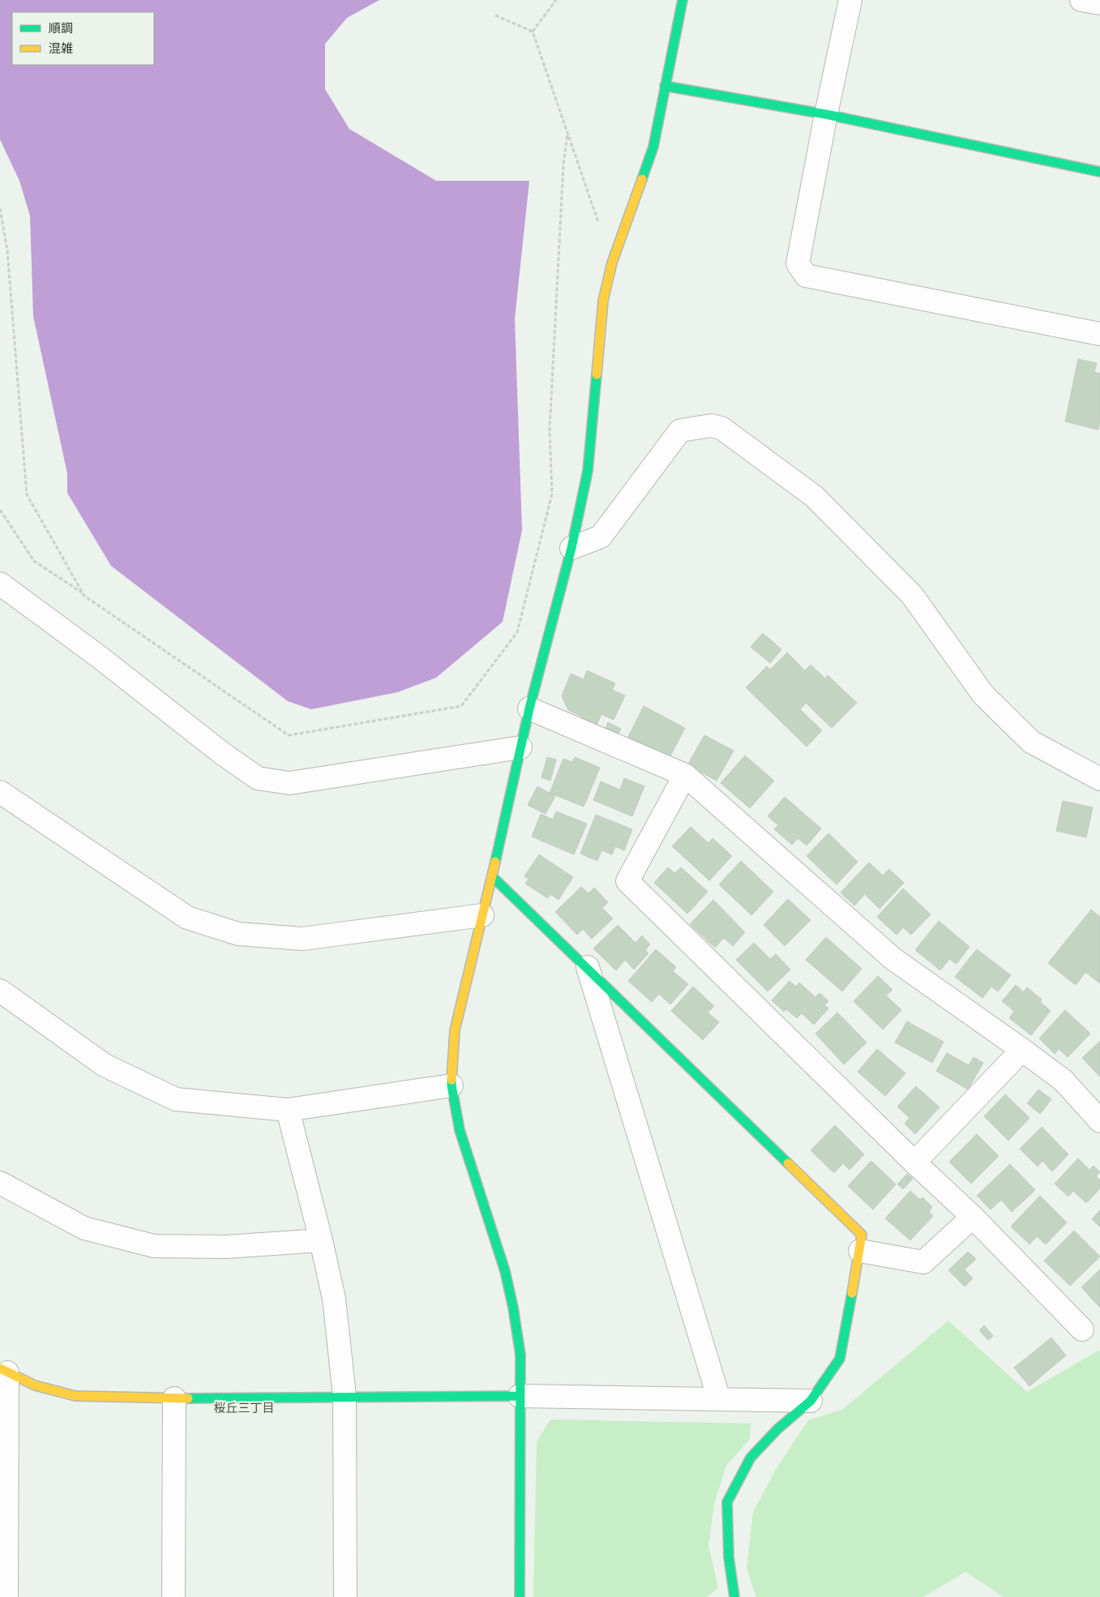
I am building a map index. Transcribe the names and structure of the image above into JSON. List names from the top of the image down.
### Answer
{
  "districts": ["桜丘三丁目"],
  "legend": ["順調", "混雑"]
}
